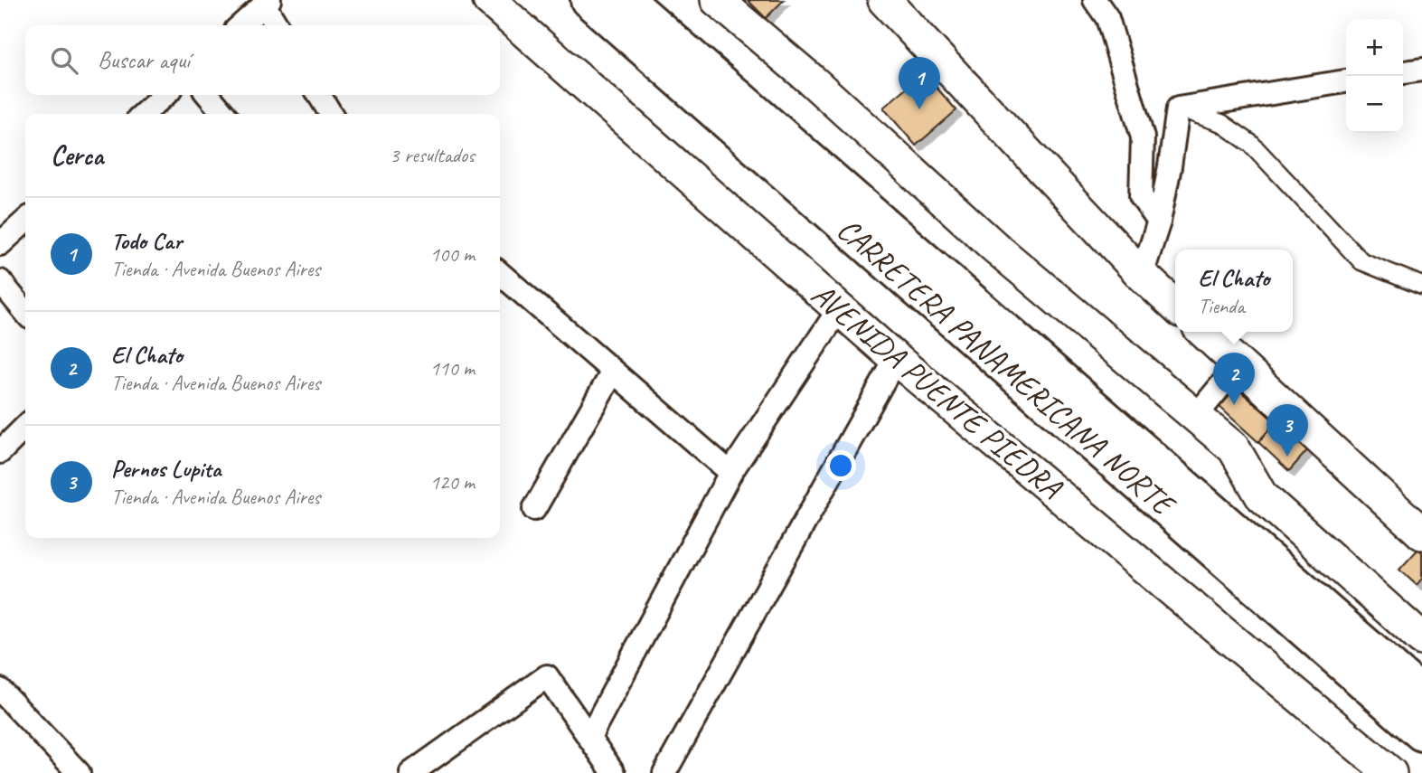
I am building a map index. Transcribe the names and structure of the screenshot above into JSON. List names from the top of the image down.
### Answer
{
  "streets": {
    "highway": ["CARRETERA PANAMERICANA NORTE"],
    "main road": ["AVENIDA PUENTE PIEDRA"]
  },
  "page": {
    "map_buttons": ["+", "−"],
    "search": "Buscar aquí",
    "pins": ["1", "2", "3"],
    "heading": ["Cerca", "3 resultados"],
    "list": [
      {
        "mark": "1",
        "name": "Todo Car",
        "note": "Tienda · Avenida Buenos Aires",
        "value": "100 m"
      },
      {
        "mark": "2",
        "name": "El Chato",
        "note": "Tienda · Avenida Buenos Aires",
        "value": "110 m"
      },
      {
        "mark": "3",
        "name": "Pernos Lupita",
        "note": "Tienda · Avenida Buenos Aires",
        "value": "120 m"
      }
    ],
    "popup": ["El Chato", "Tienda"]
  }
}
